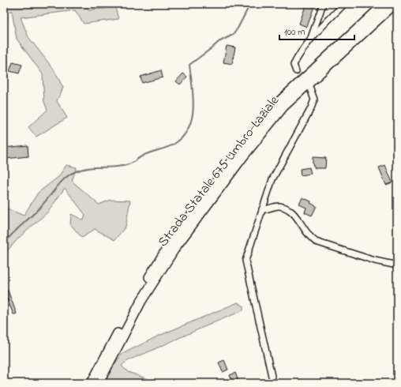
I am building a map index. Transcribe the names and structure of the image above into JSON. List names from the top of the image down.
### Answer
{
  "streets": {
    "highway": ["Strada Statale 675 Umbro-Laziale"]
  },
  "scale_bar": "100 m"
}
